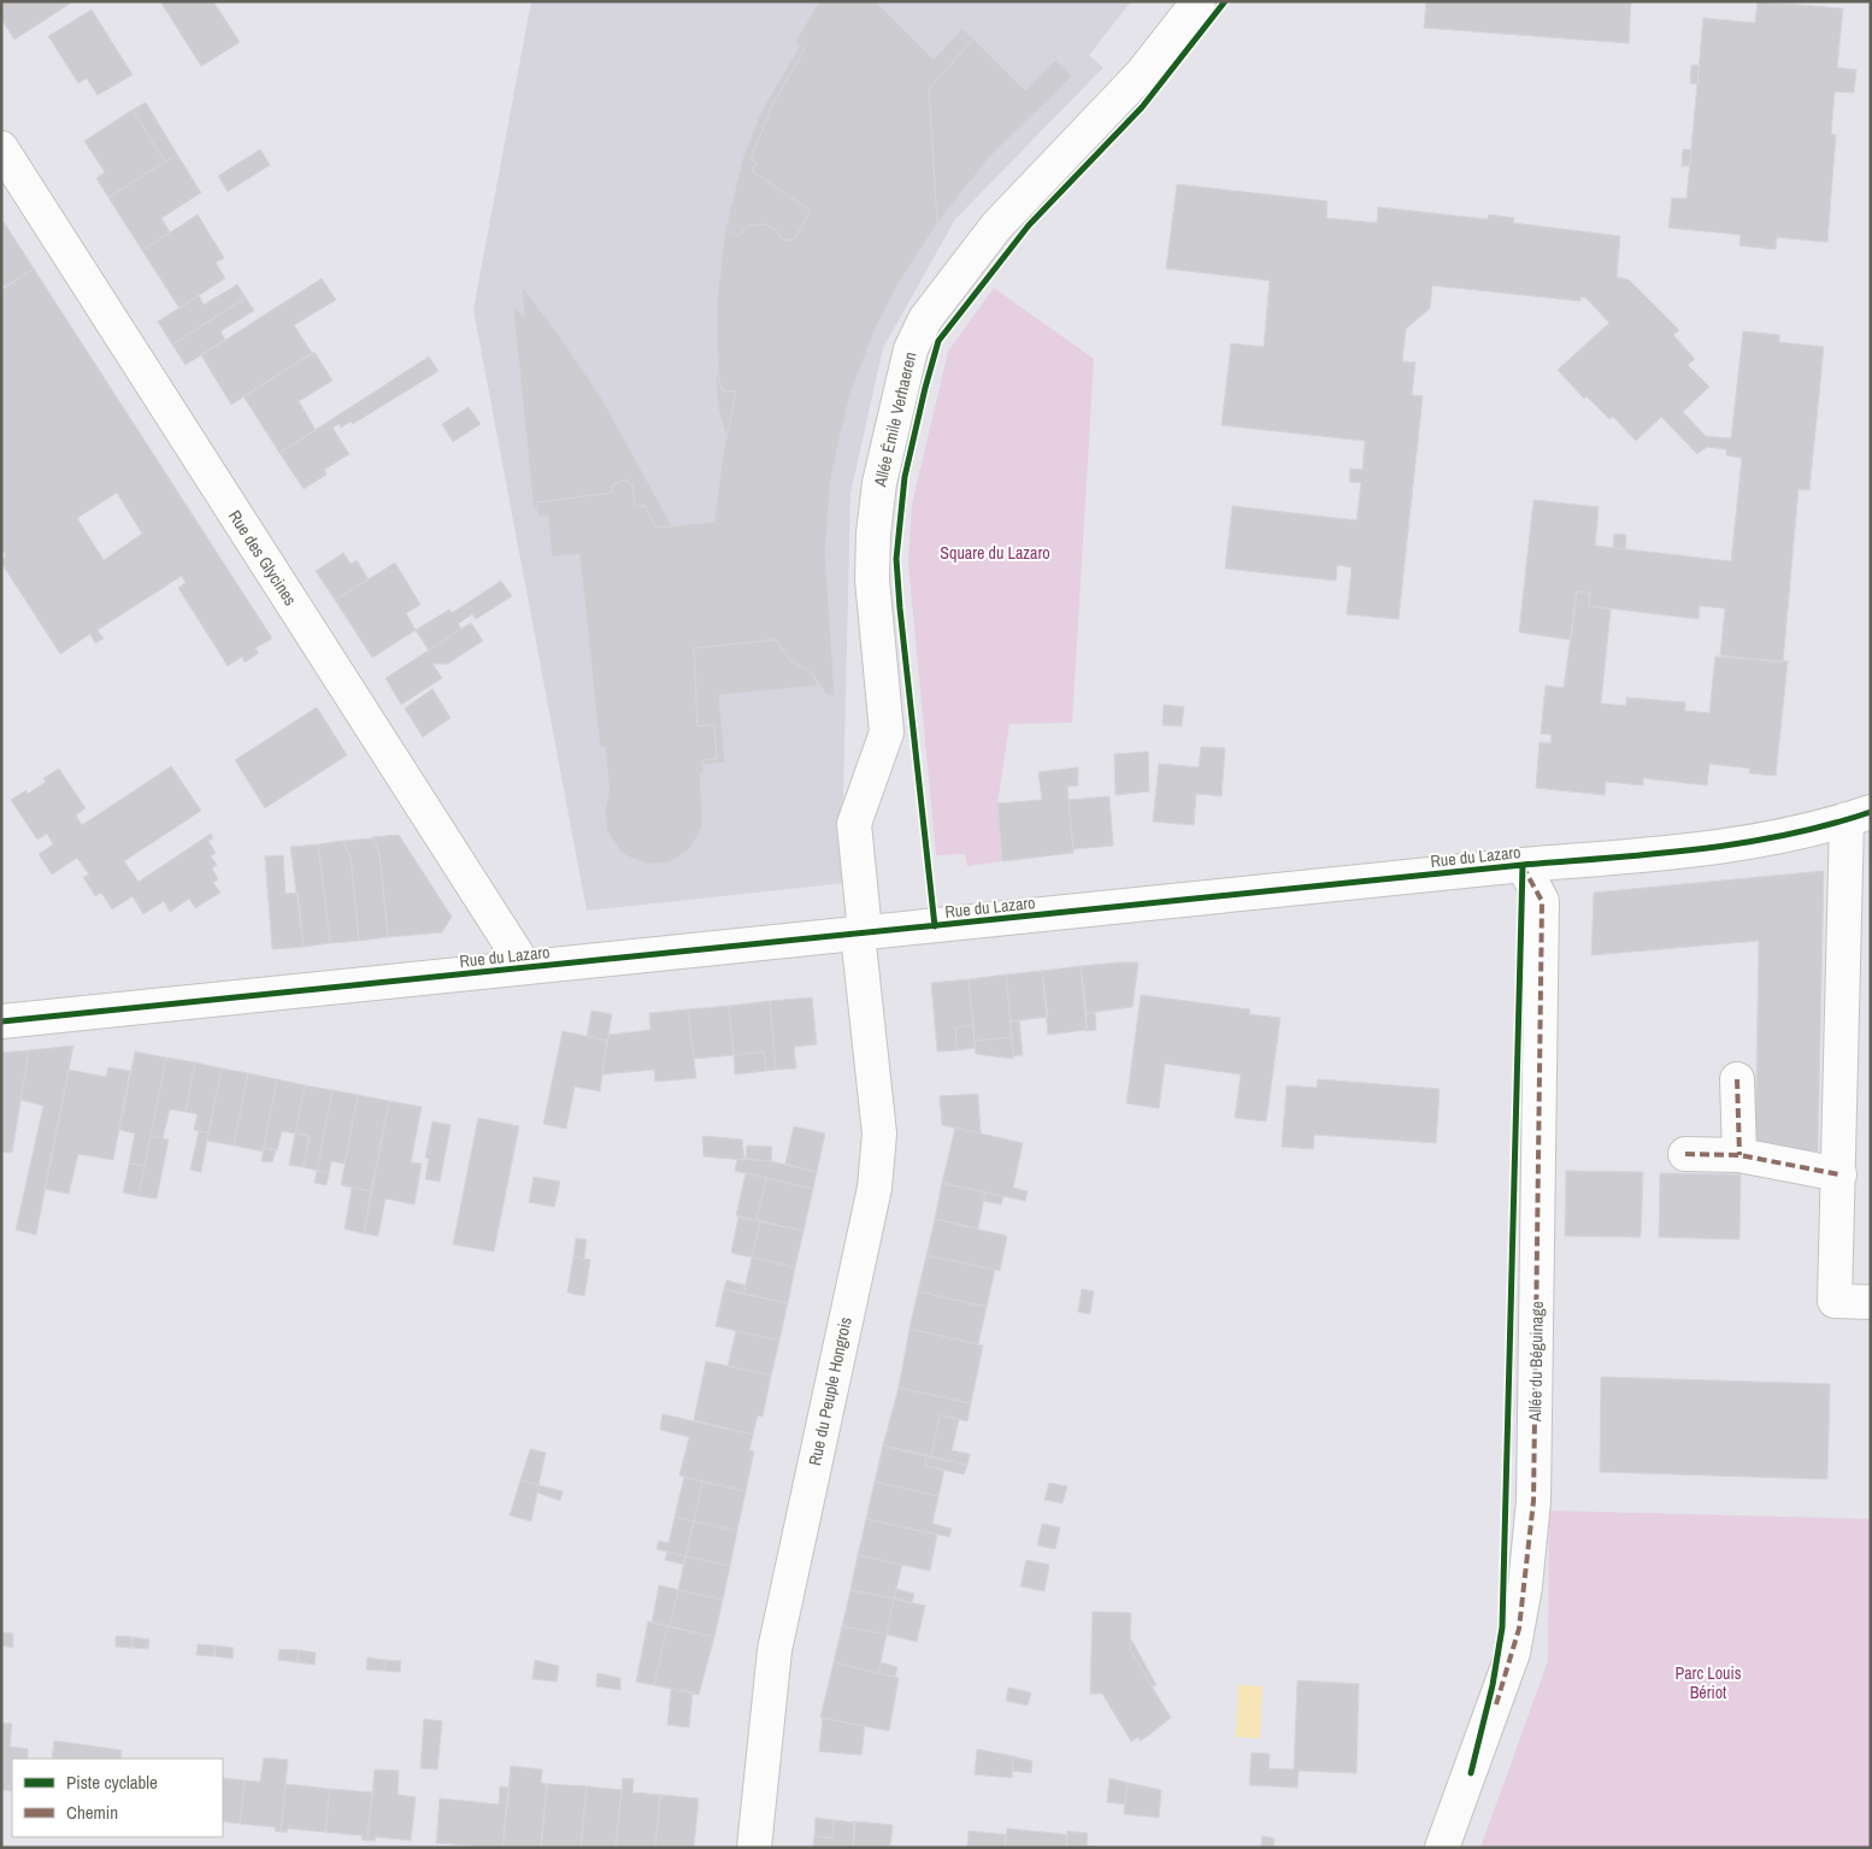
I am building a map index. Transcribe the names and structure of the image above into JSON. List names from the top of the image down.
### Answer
{
  "streets": {
    "street": [
      "Allée Émile Verhaeren",
      "Rue des Glycines",
      "Rue du Lazaro",
      "Allée du Béguinage",
      "Rue du Peuple Hongrois"
    ]
  },
  "crossings": [
    ["Allée Émile Verhaeren", "Rue du Lazaro"],
    ["Allée Émile Verhaeren", "Rue du Peuple Hongrois"],
    ["Rue des Glycines", "Rue du Lazaro"],
    ["Rue du Lazaro", "Allée du Béguinage"],
    ["Rue du Lazaro", "Rue du Peuple Hongrois"]
  ],
  "parks": ["Square du Lazaro", "Parc Louis Bériot"],
  "legend": ["Piste cyclable", "Chemin"]
}
